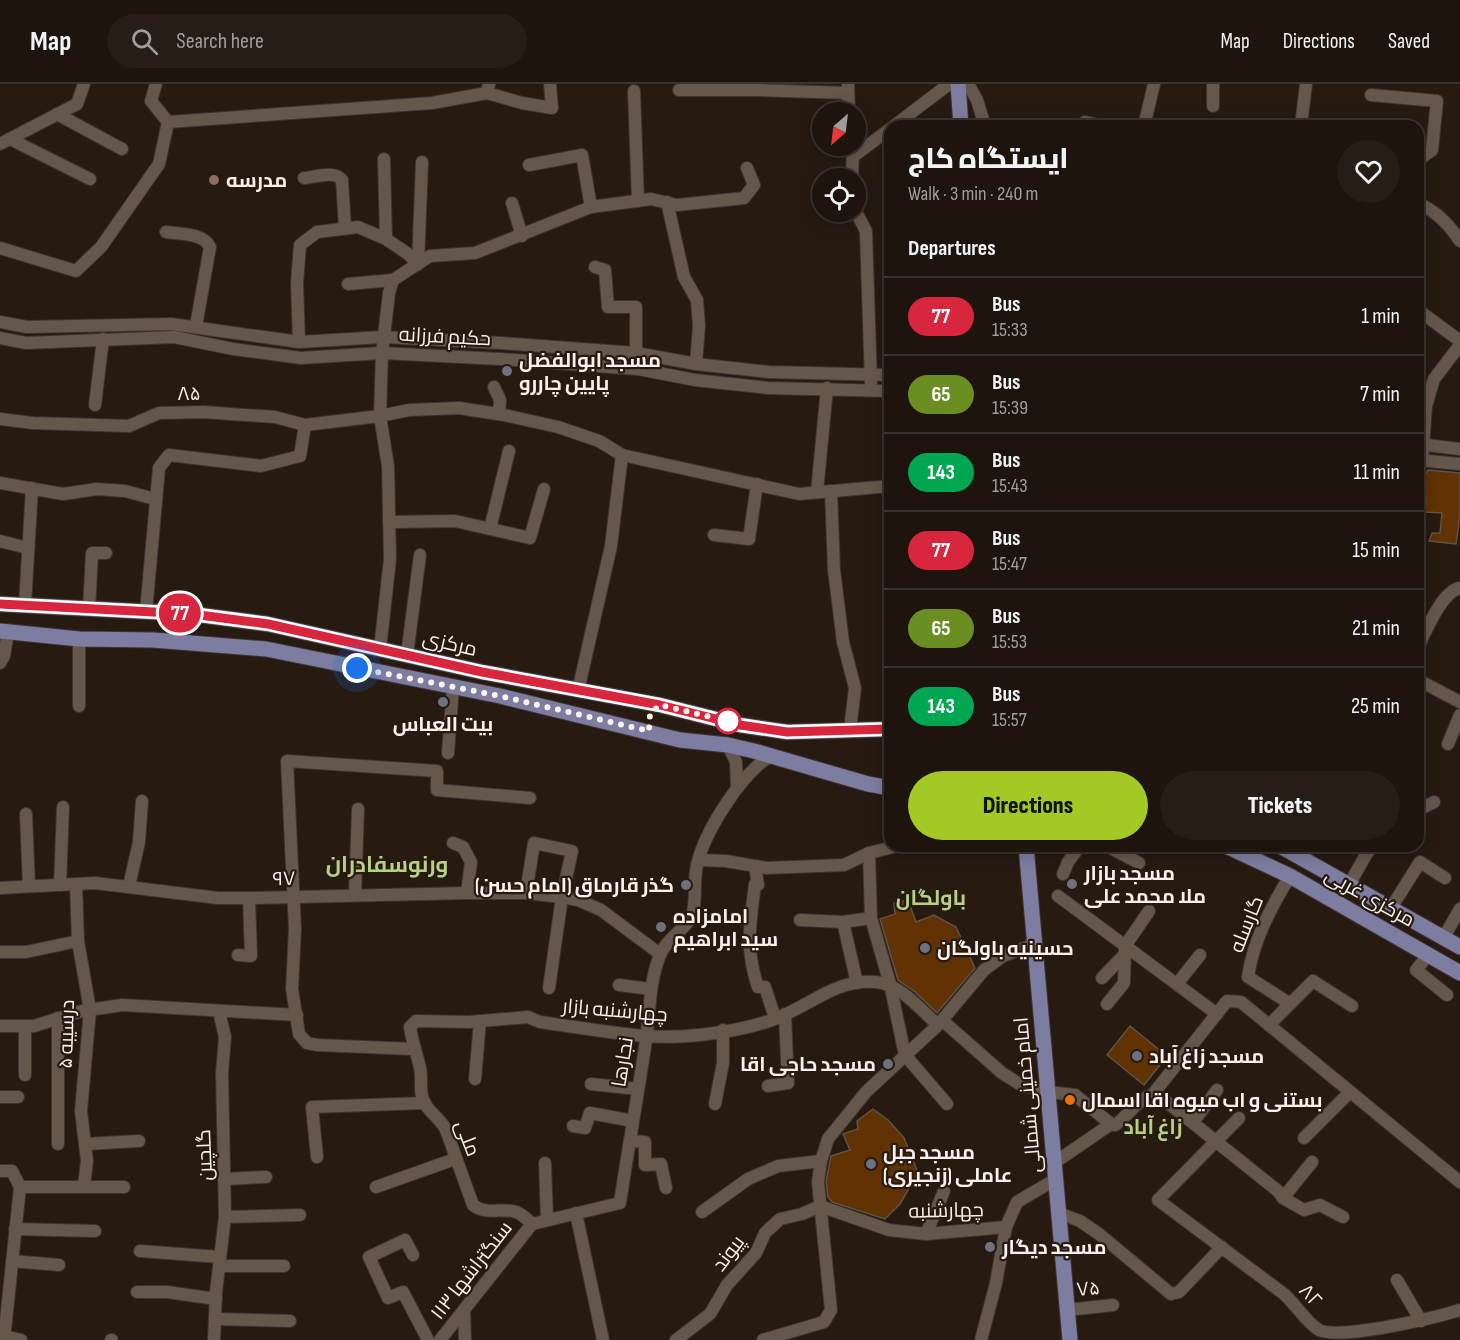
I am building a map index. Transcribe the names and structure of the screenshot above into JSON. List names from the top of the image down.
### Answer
{
  "streets": {
    "main road": ["مرکزی", "مرکزی غربی", "امام خمینی شمالی"],
    "street": [
      "حکیم فرزانه",
      "۸۵",
      "۹۷",
      "گارسله",
      "چهارشنبه بازار",
      "درسیبه ۵",
      "نجارها",
      "ملی",
      "گلچین",
      "چهارشنبه",
      "پیوند",
      "سنگتراشها ۱۱۳",
      "۷۵",
      "۸۲"
    ]
  },
  "crossings": [
    ["۹۷", "درسیبه ۵"],
    ["۹۷", "نجارها"],
    ["مرکزی غربی", "گارسله"],
    ["چهارشنبه بازار", "نجارها"],
    ["نجارها", "ملی"],
    ["نجارها", "سنگتراشها ۱۱۳"],
    ["امام خمینی شمالی", "۷۵"],
    ["ملی", "سنگتراشها ۱۱۳"],
    ["چهارشنبه", "پیوند"]
  ],
  "districts": ["ورنوسفادران", "باولگان", "زاغ آباد"],
  "places": [
    "مدرسه",
    "مسجد ابوالفضل پایین چاررو",
    "بیت العباس",
    "مسجد بازار ملا محمد علی",
    "(گذر قارماق (امام حسن",
    "امامزاده سید ابراهیم",
    "حسینیه باولگان",
    "مسجد زاغ آباد",
    "مسجد حاجی اقا",
    "بستنی و اب میوه اقا اسمال",
    "مسجد جبل عاملی (زنجیری)",
    "مسجد دیگار"
  ],
  "lines": ["bus line 77"],
  "north": "bottom left",
  "page": {
    "header": "Map",
    "search": "Search here",
    "nav": ["Map", "Directions", "Saved"],
    "on_map": "77",
    "heading": [
      ["ایستگاه کاج", "Walk · 3 min · 240 m"],
      "Departures"
    ],
    "list": [
      {
        "mark": "77",
        "name": "Bus",
        "note": "15:33",
        "value": "1 min"
      },
      {
        "mark": "65",
        "name": "Bus",
        "note": "15:39",
        "value": "7 min"
      },
      {
        "mark": "143",
        "name": "Bus",
        "note": "15:43",
        "value": "11 min"
      },
      {
        "mark": "77",
        "name": "Bus",
        "note": "15:47",
        "value": "15 min"
      },
      {
        "mark": "65",
        "name": "Bus",
        "note": "15:53",
        "value": "21 min"
      },
      {
        "mark": "143",
        "name": "Bus",
        "note": "15:57",
        "value": "25 min"
      }
    ],
    "buttons": ["Directions", "Tickets"]
  }
}
